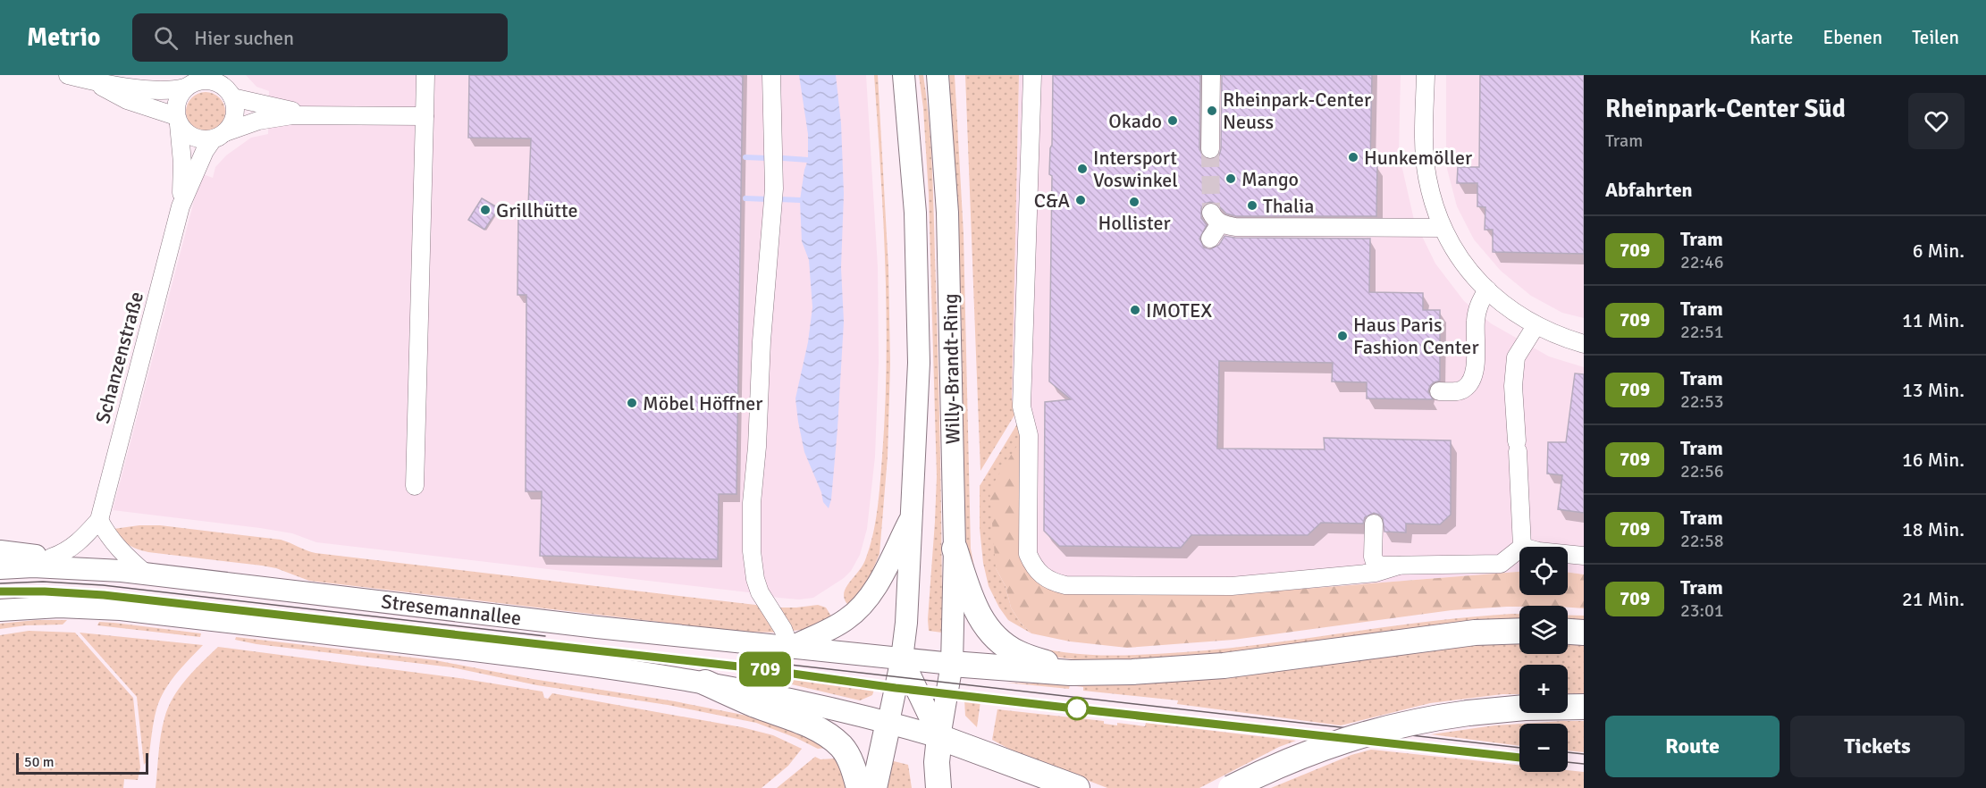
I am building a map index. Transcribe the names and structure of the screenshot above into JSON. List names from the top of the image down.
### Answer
{
  "streets": {
    "main road": ["Willy-Brandt-Ring", "Stresemannallee"],
    "street": ["Schanzenstraße"]
  },
  "crossings": [
    ["Willy-Brandt-Ring", "Stresemannallee"]
  ],
  "places": [
    "Rheinpark-Center Neuss",
    "Okado",
    "Hunkemöller",
    "Intersport Voswinkel",
    "Mango",
    "C&A",
    "Hollister",
    "Thalia",
    "Grillhütte",
    "IMOTEX",
    "Haus Paris Fashion Center",
    "Möbel Höffner"
  ],
  "lines": ["tram line 709"],
  "scale_bar": "50 m",
  "page": {
    "header": "Metrio",
    "search": "Hier suchen",
    "nav": ["Karte", "Ebenen", "Teilen"],
    "on_map": "709",
    "heading": [
      ["Rheinpark-Center Süd", "Tram"],
      "Abfahrten"
    ],
    "list": [
      {
        "mark": "709",
        "name": "Tram",
        "note": "22:46",
        "value": "6 Min."
      },
      {
        "mark": "709",
        "name": "Tram",
        "note": "22:51",
        "value": "11 Min."
      },
      {
        "mark": "709",
        "name": "Tram",
        "note": "22:53",
        "value": "13 Min."
      },
      {
        "mark": "709",
        "name": "Tram",
        "note": "22:56",
        "value": "16 Min."
      },
      {
        "mark": "709",
        "name": "Tram",
        "note": "22:58",
        "value": "18 Min."
      },
      {
        "mark": "709",
        "name": "Tram",
        "note": "23:01",
        "value": "21 Min."
      }
    ],
    "map_buttons": ["+", "−"],
    "buttons": ["Route", "Tickets"],
    "scale": "50 m"
  }
}
